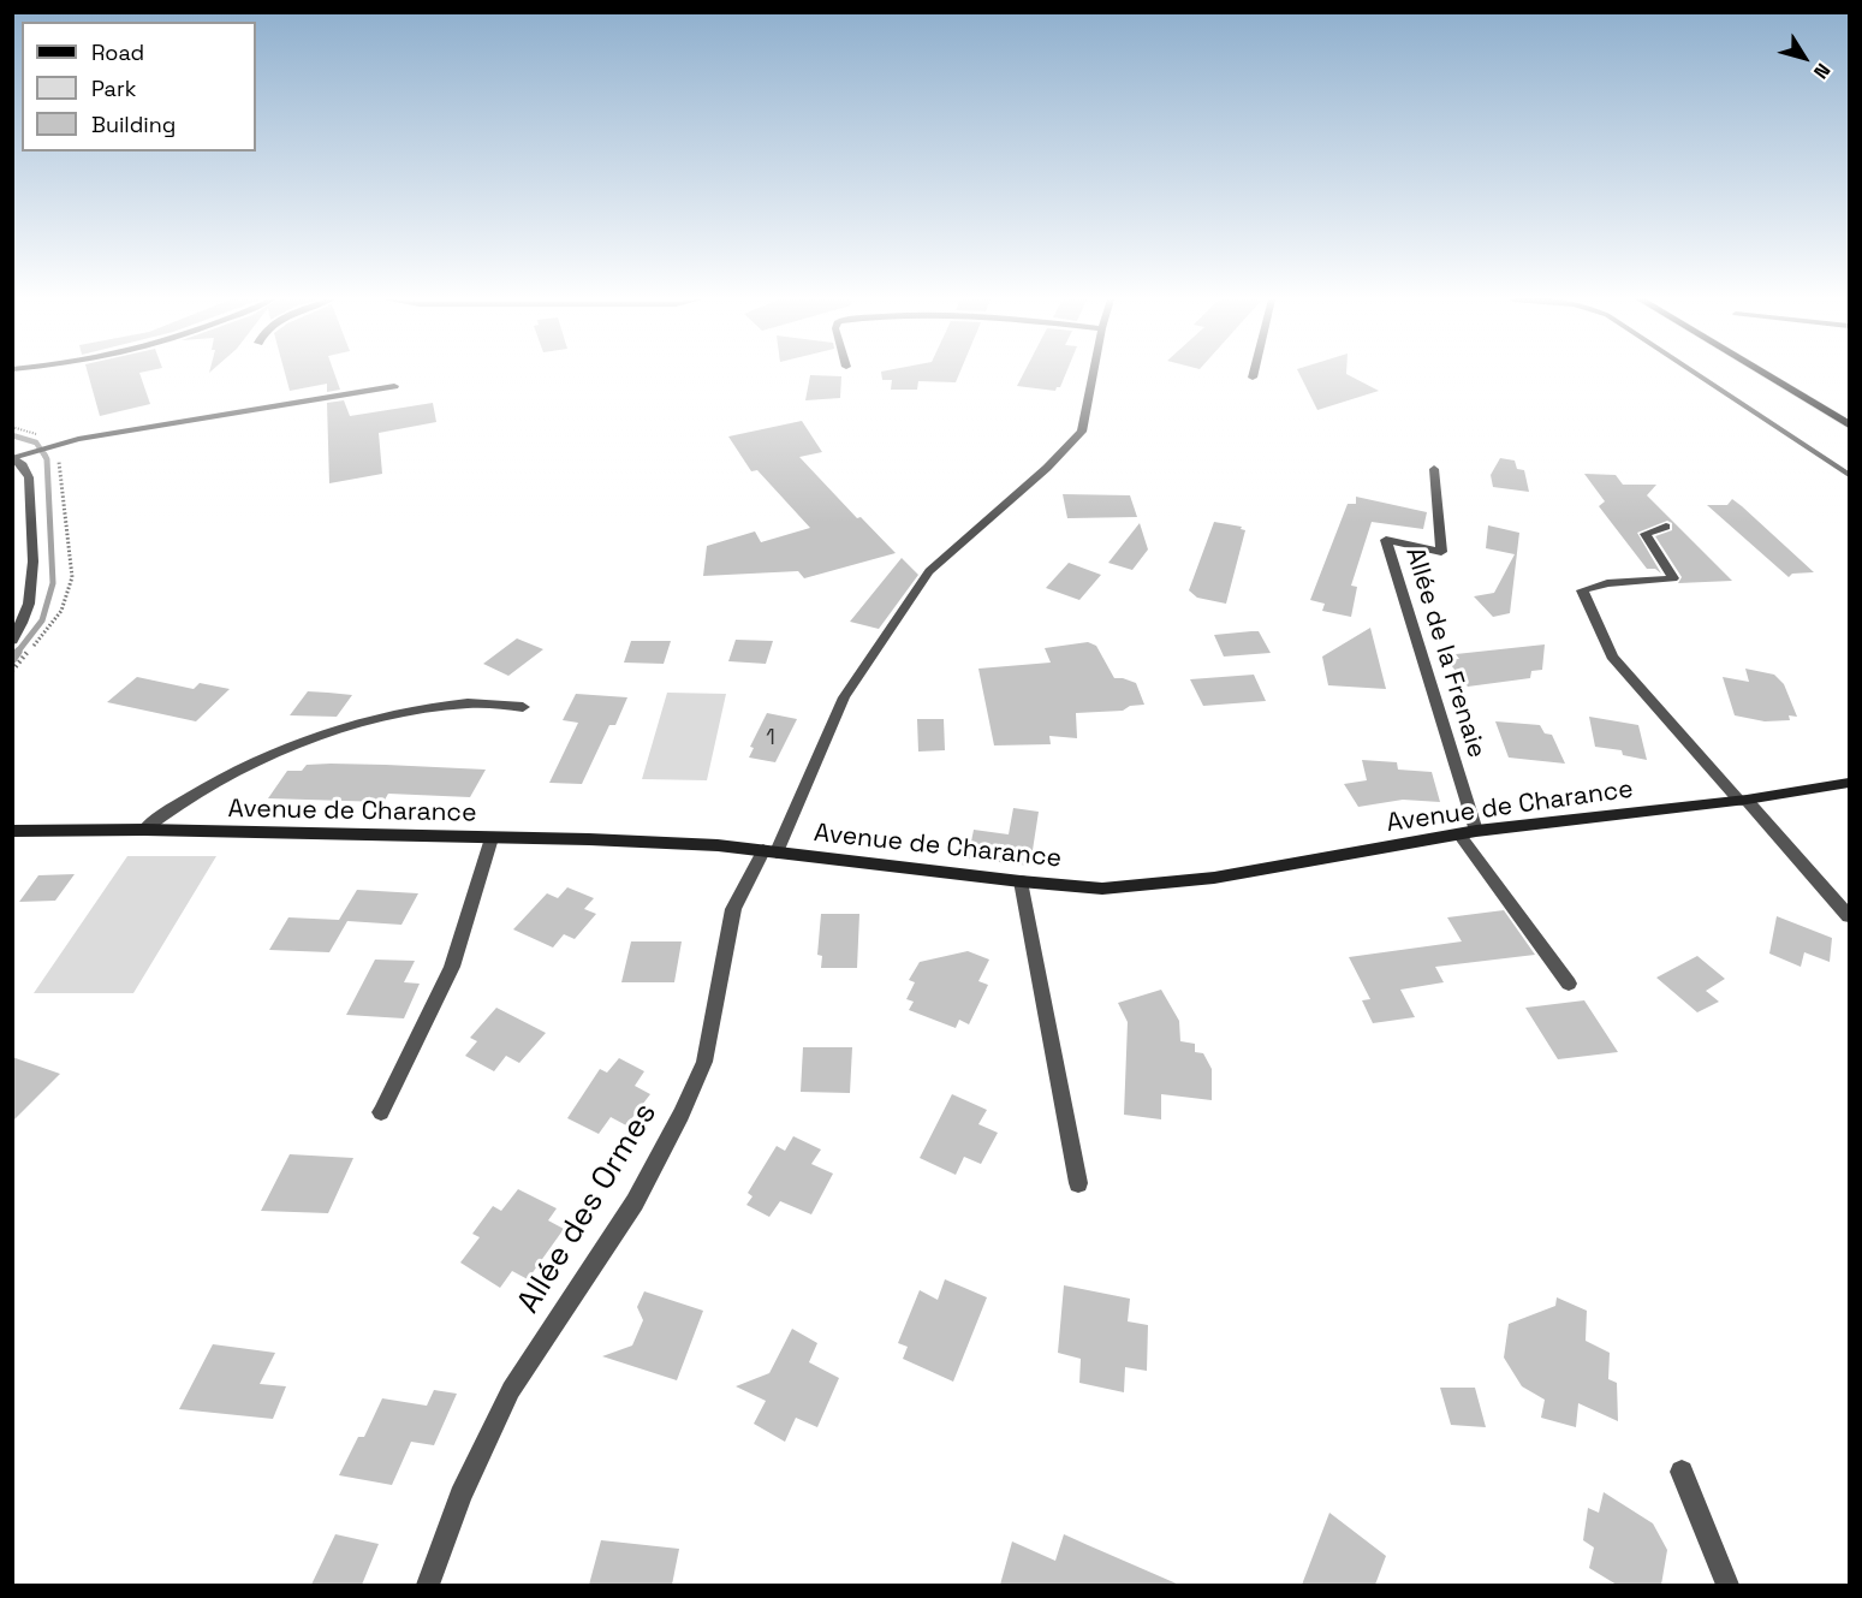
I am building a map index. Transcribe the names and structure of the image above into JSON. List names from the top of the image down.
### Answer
{
  "streets": {
    "street": ["Allée de la Frenaie", "Avenue de Charance", "Allée des Ormes"]
  },
  "crossings": [
    ["Allée de la Frenaie", "Avenue de Charance"],
    ["Avenue de Charance", "Allée des Ormes"]
  ],
  "house_numbers": ["1"],
  "legend": ["Road", "Park", "Building"],
  "north": "bottom right"
}
